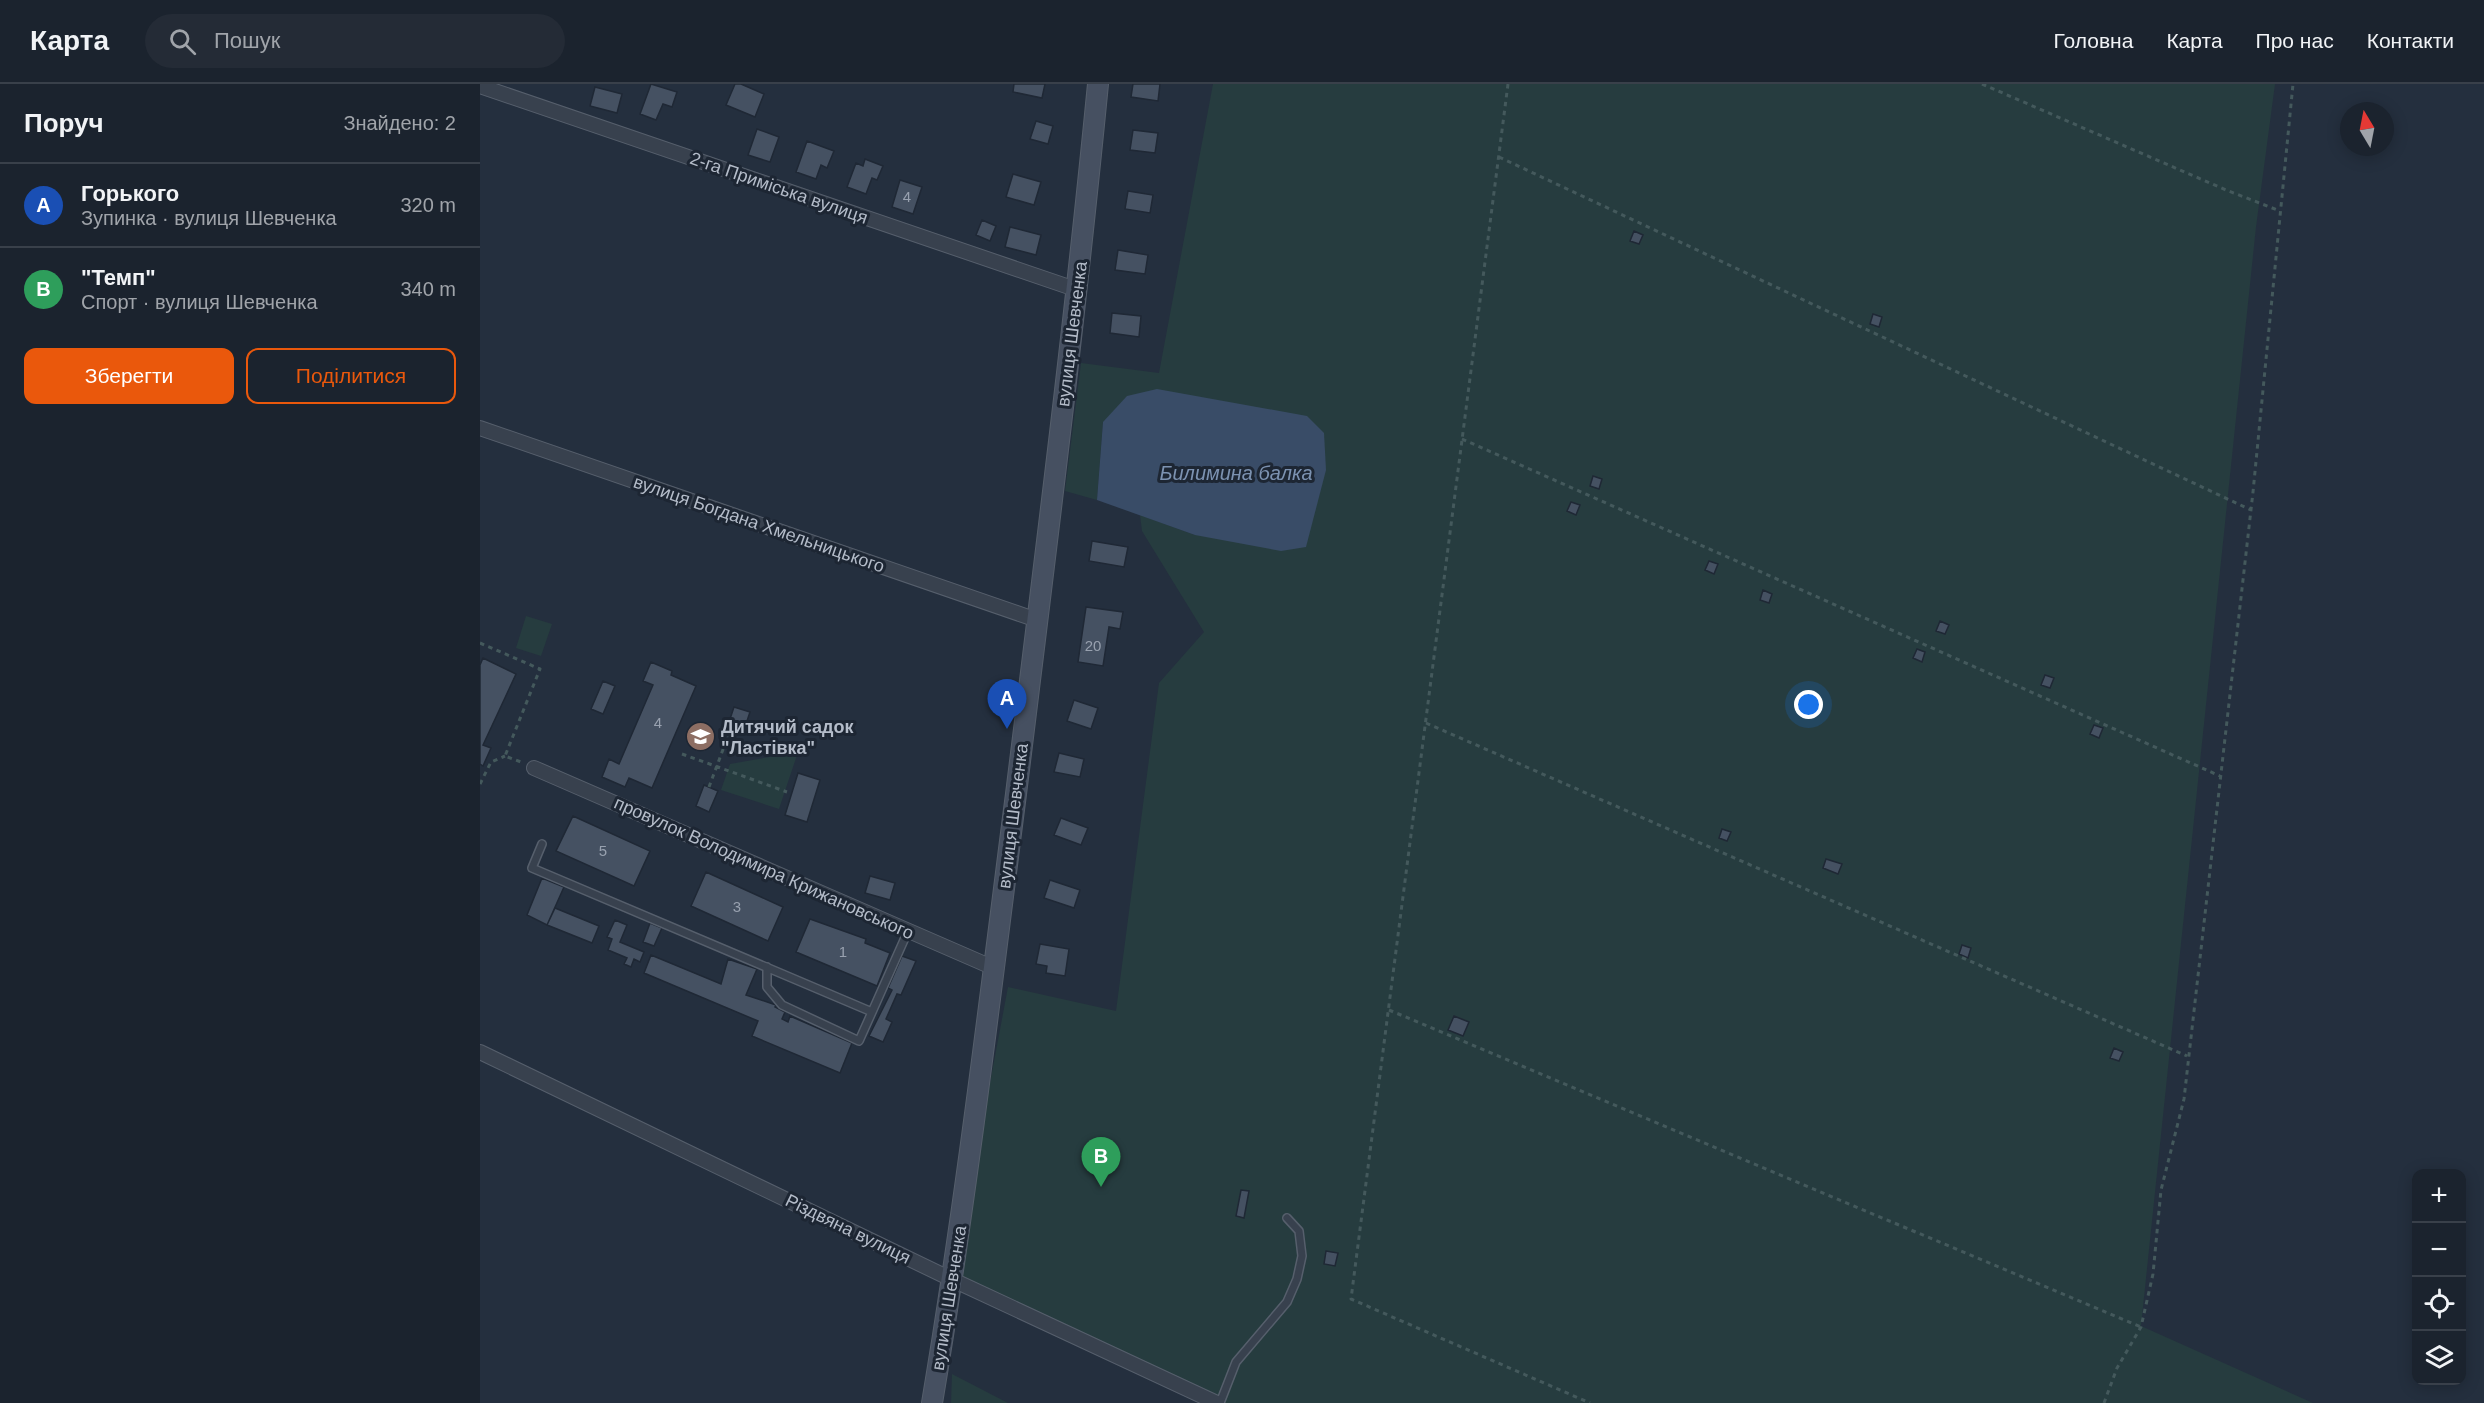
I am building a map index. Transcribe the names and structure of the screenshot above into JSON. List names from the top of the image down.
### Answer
{
  "streets": {
    "street": [
      "2-га Приміська вулиця",
      "вулиця Шевченка",
      "вулиця Богдана Хмельницького",
      "провулок Володимира Крижановського",
      "Різдвяна вулиця"
    ]
  },
  "crossings": [
    ["2-га Приміська вулиця", "вулиця Шевченка"],
    ["вулиця Шевченка", "вулиця Богдана Хмельницького"],
    ["вулиця Шевченка", "провулок Володимира Крижановського"],
    ["вулиця Шевченка", "Різдвяна вулиця"]
  ],
  "water": ["Билимина балка"],
  "places": {
    "school or university": ["Дитячий садок \"Ластівка\""]
  },
  "house_numbers": [
    "4",
    "20",
    "4",
    "5",
    "3",
    "1"
  ],
  "north": "top",
  "page": {
    "header": "Карта",
    "search": "Пошук",
    "nav": [
      "Головна",
      "Карта",
      "Про нас",
      "Контакти"
    ],
    "heading": ["Поруч", "Знайдено: 2"],
    "list": [
      {
        "mark": "A",
        "name": "Горького",
        "note": "Зупинка · вулиця Шевченка",
        "value": "320 m"
      },
      {
        "mark": "B",
        "name": "\"Темп\"",
        "note": "Спорт · вулиця Шевченка",
        "value": "340 m"
      }
    ],
    "buttons": ["Зберегти", "Поділитися"],
    "pins": ["A", "B"],
    "map_buttons": ["+", "−"]
  }
}
